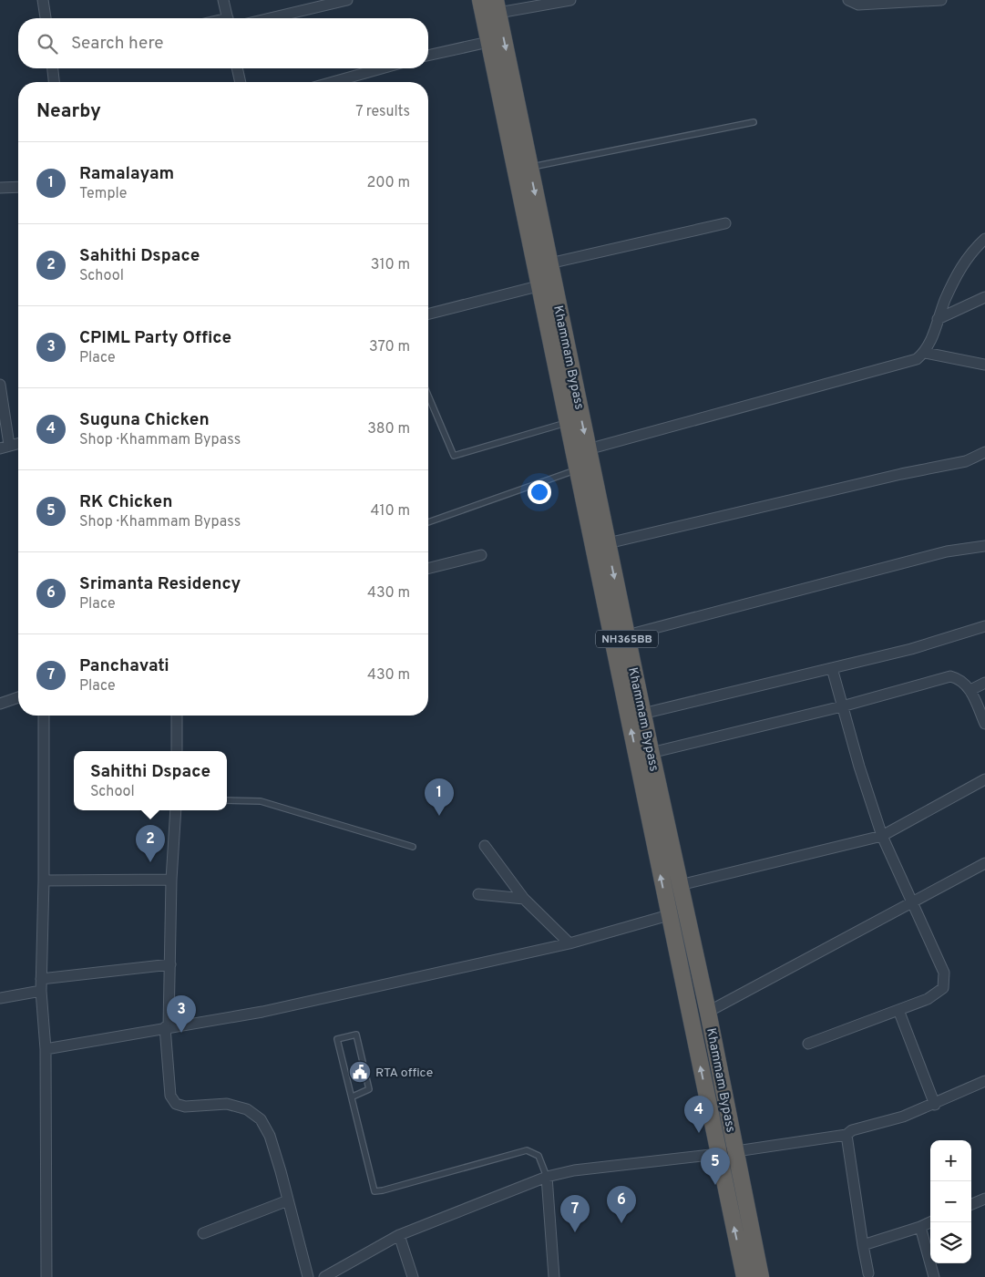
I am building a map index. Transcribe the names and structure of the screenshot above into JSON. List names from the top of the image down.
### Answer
{
  "streets": {
    "highway": ["Khammam Bypass", "NH365BB"]
  },
  "places": {
    "public building": ["RTA office"]
  },
  "page": {
    "search": "Search here",
    "heading": ["Nearby", "7 results"],
    "list": [
      {
        "mark": "1",
        "name": "Ramalayam",
        "note": "Temple",
        "value": "200 m"
      },
      {
        "mark": "2",
        "name": "Sahithi Dspace",
        "note": "School",
        "value": "310 m"
      },
      {
        "mark": "3",
        "name": "CPIML Party Office",
        "note": "Place",
        "value": "370 m"
      },
      {
        "mark": "4",
        "name": "Suguna Chicken",
        "note": "Shop · Khammam Bypass",
        "value": "380 m"
      },
      {
        "mark": "5",
        "name": "RK Chicken",
        "note": "Shop · Khammam Bypass",
        "value": "410 m"
      },
      {
        "mark": "6",
        "name": "Srimanta Residency",
        "note": "Place",
        "value": "430 m"
      },
      {
        "mark": "7",
        "name": "Panchavati",
        "note": "Place",
        "value": "430 m"
      }
    ],
    "popup": ["Sahithi Dspace", "School"],
    "pins": [
      "1",
      "2",
      "3",
      "4",
      "5",
      "6",
      "7"
    ],
    "map_buttons": ["+", "−"]
  }
}
